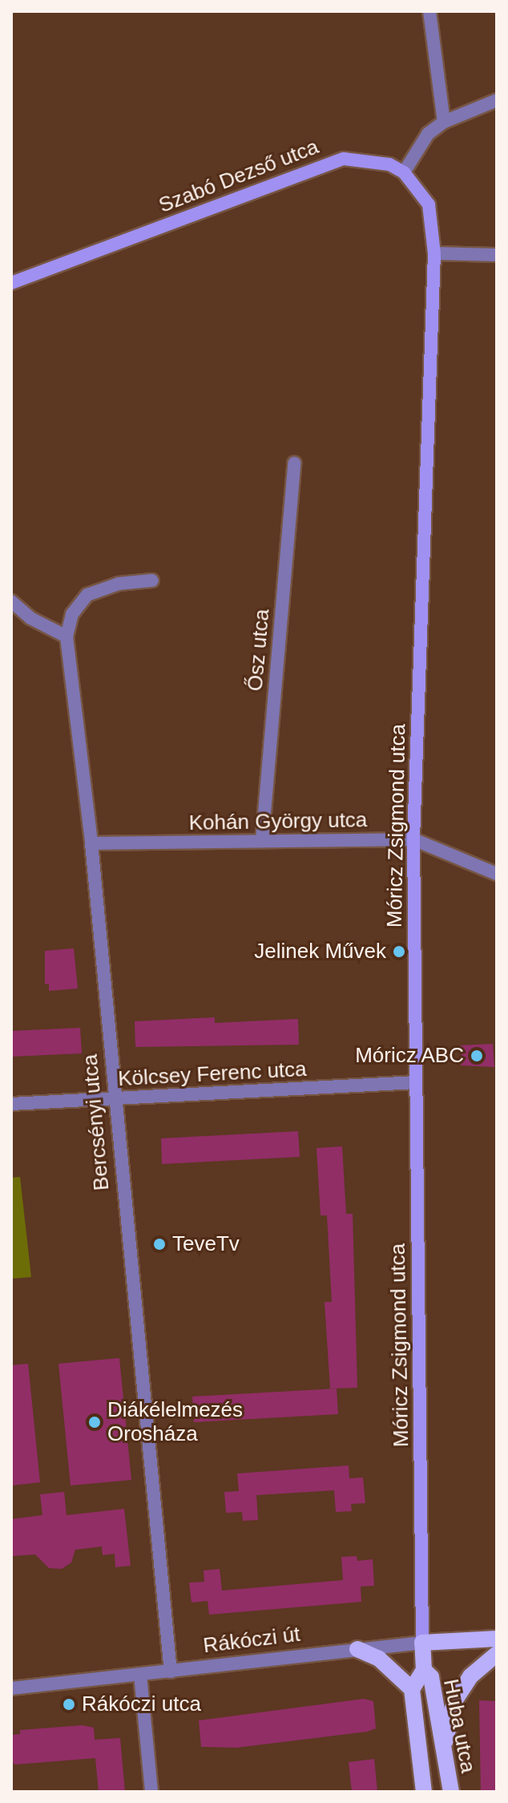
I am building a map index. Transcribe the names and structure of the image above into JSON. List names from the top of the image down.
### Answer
{
  "streets": {
    "main road": [
      "Szabó Dezső utca",
      "Móricz Zsigmond utca",
      "Rákóczi út",
      "Huba utca"
    ],
    "street": [
      "Ősz utca",
      "Kohán György utca",
      "Kölcsey Ferenc utca",
      "Bercsényi utca"
    ]
  },
  "crossings": [
    ["Szabó Dezső utca", "Móricz Zsigmond utca"],
    ["Ősz utca", "Kohán György utca"],
    ["Kohán György utca", "Móricz Zsigmond utca"],
    ["Kohán György utca", "Bercsényi utca"],
    ["Móricz Zsigmond utca", "Kölcsey Ferenc utca"],
    ["Móricz Zsigmond utca", "Rákóczi út"],
    ["Móricz Zsigmond utca", "Huba utca"],
    ["Kölcsey Ferenc utca", "Bercsényi utca"],
    ["Bercsényi utca", "Rákóczi út"],
    ["Rákóczi út", "Huba utca"]
  ],
  "places": [
    "Jelinek Művek",
    "Móricz ABC",
    "TeveTv",
    "Diákélelmezés Orosháza",
    "Rákóczi utca"
  ]
}
